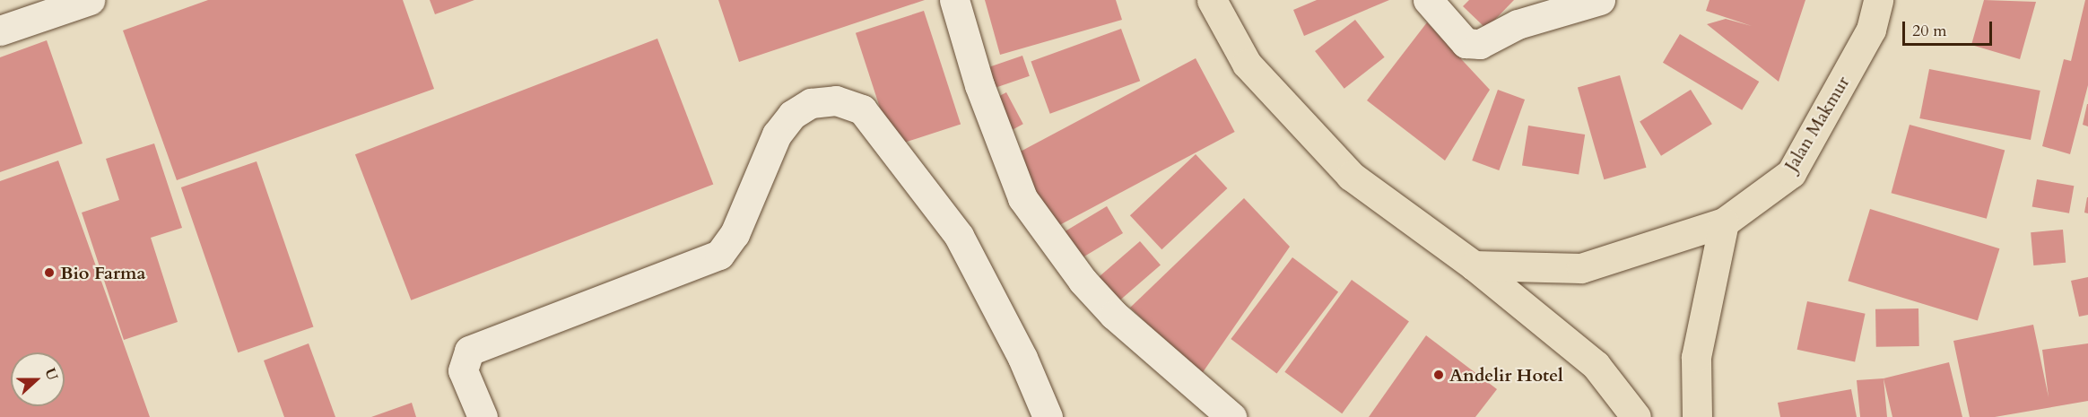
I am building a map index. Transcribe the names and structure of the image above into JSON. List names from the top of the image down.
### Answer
{
  "streets": {
    "main road": ["Jalan Makmur"]
  },
  "places": ["Bio Farma", "Andelir Hotel"],
  "scale_bar": "20 m",
  "north": "right"
}
